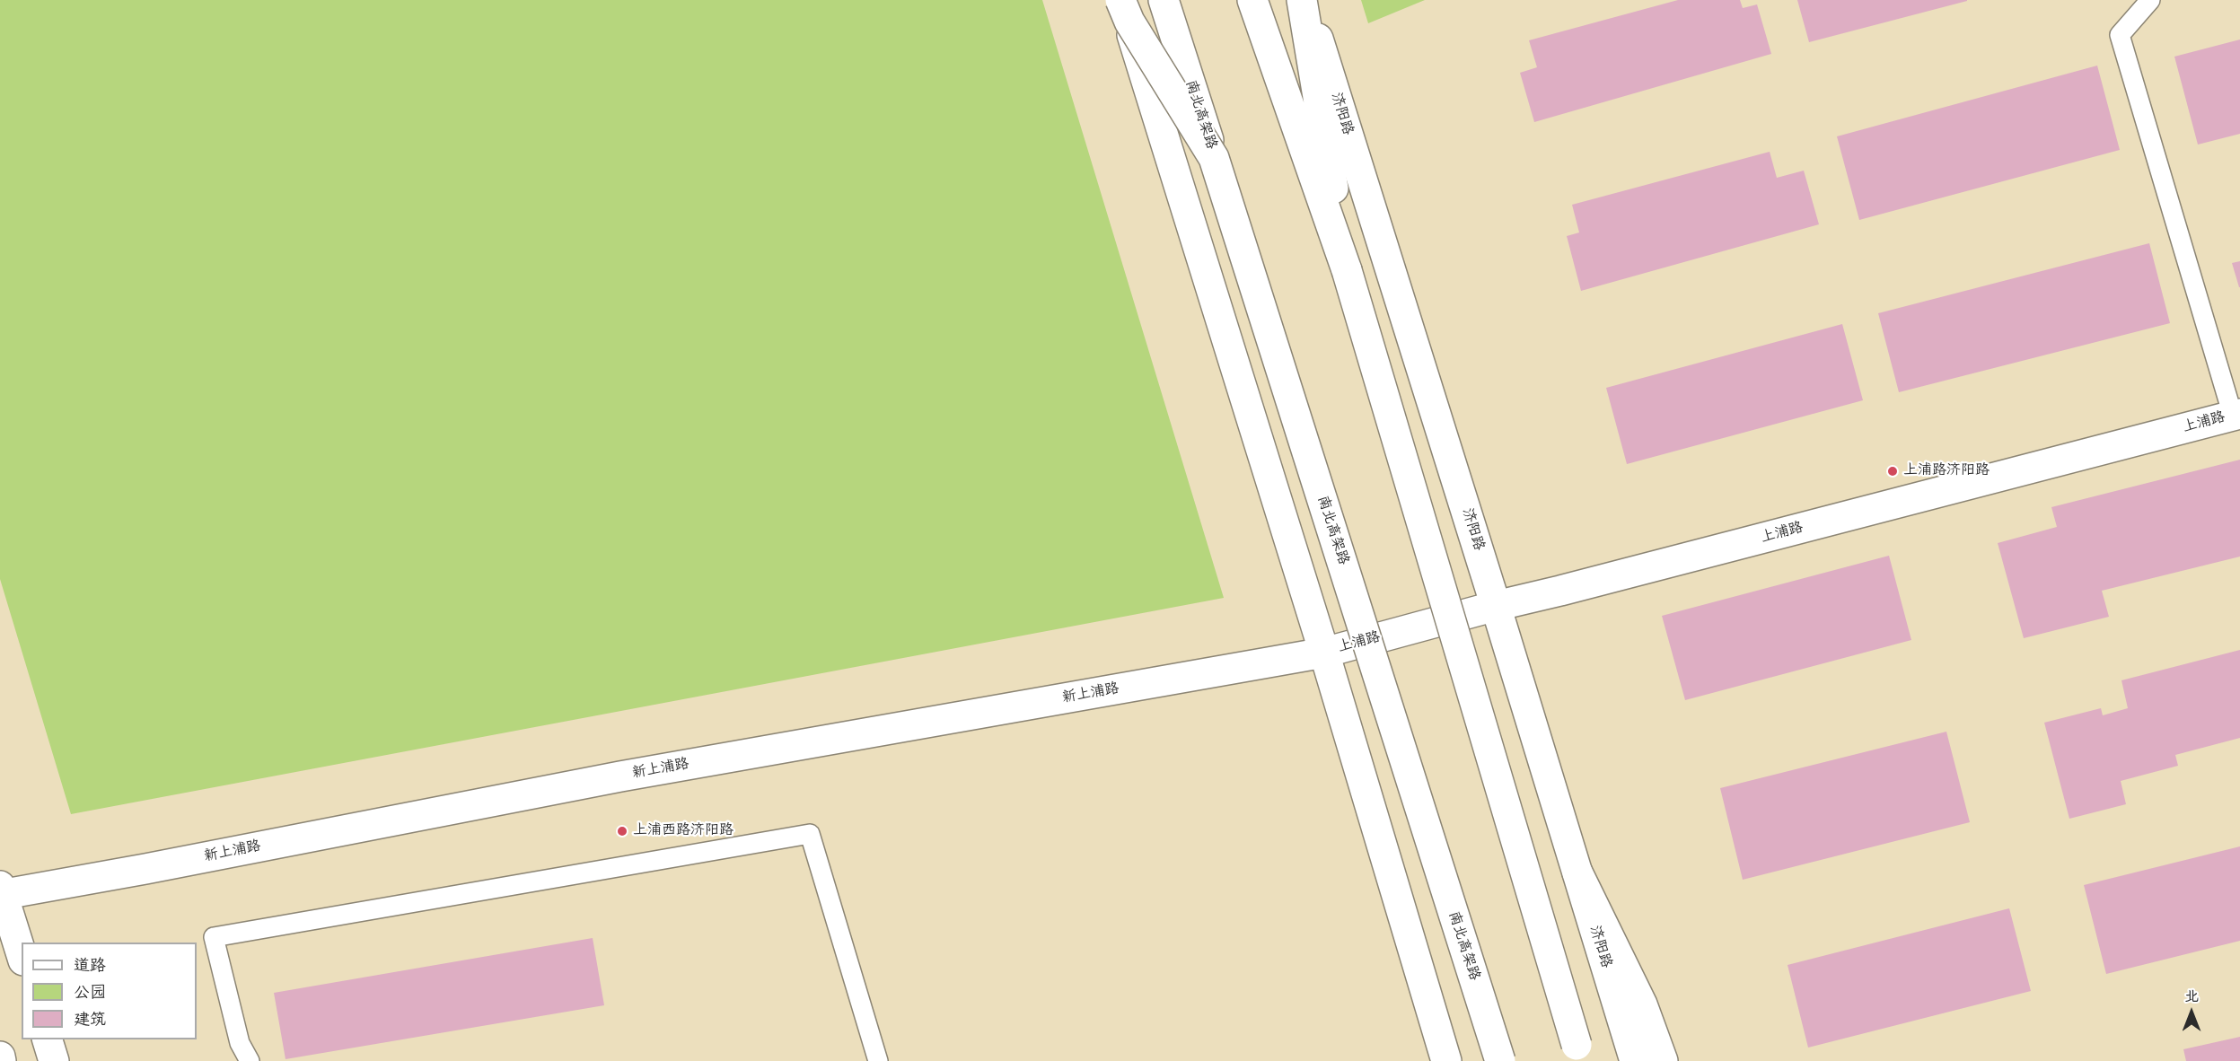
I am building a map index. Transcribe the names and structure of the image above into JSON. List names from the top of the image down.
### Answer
{
  "streets": {
    "main road": [
      "济阳路",
      "南北高架路",
      "上浦路",
      "新上浦路"
    ]
  },
  "crossings": [
    ["济阳路", "上浦路"],
    ["上浦路", "新上浦路"]
  ],
  "places": ["上浦路济阳路", "上浦西路济阳路"],
  "legend": ["道路", "公园", "建筑"],
  "north": "top"
}
